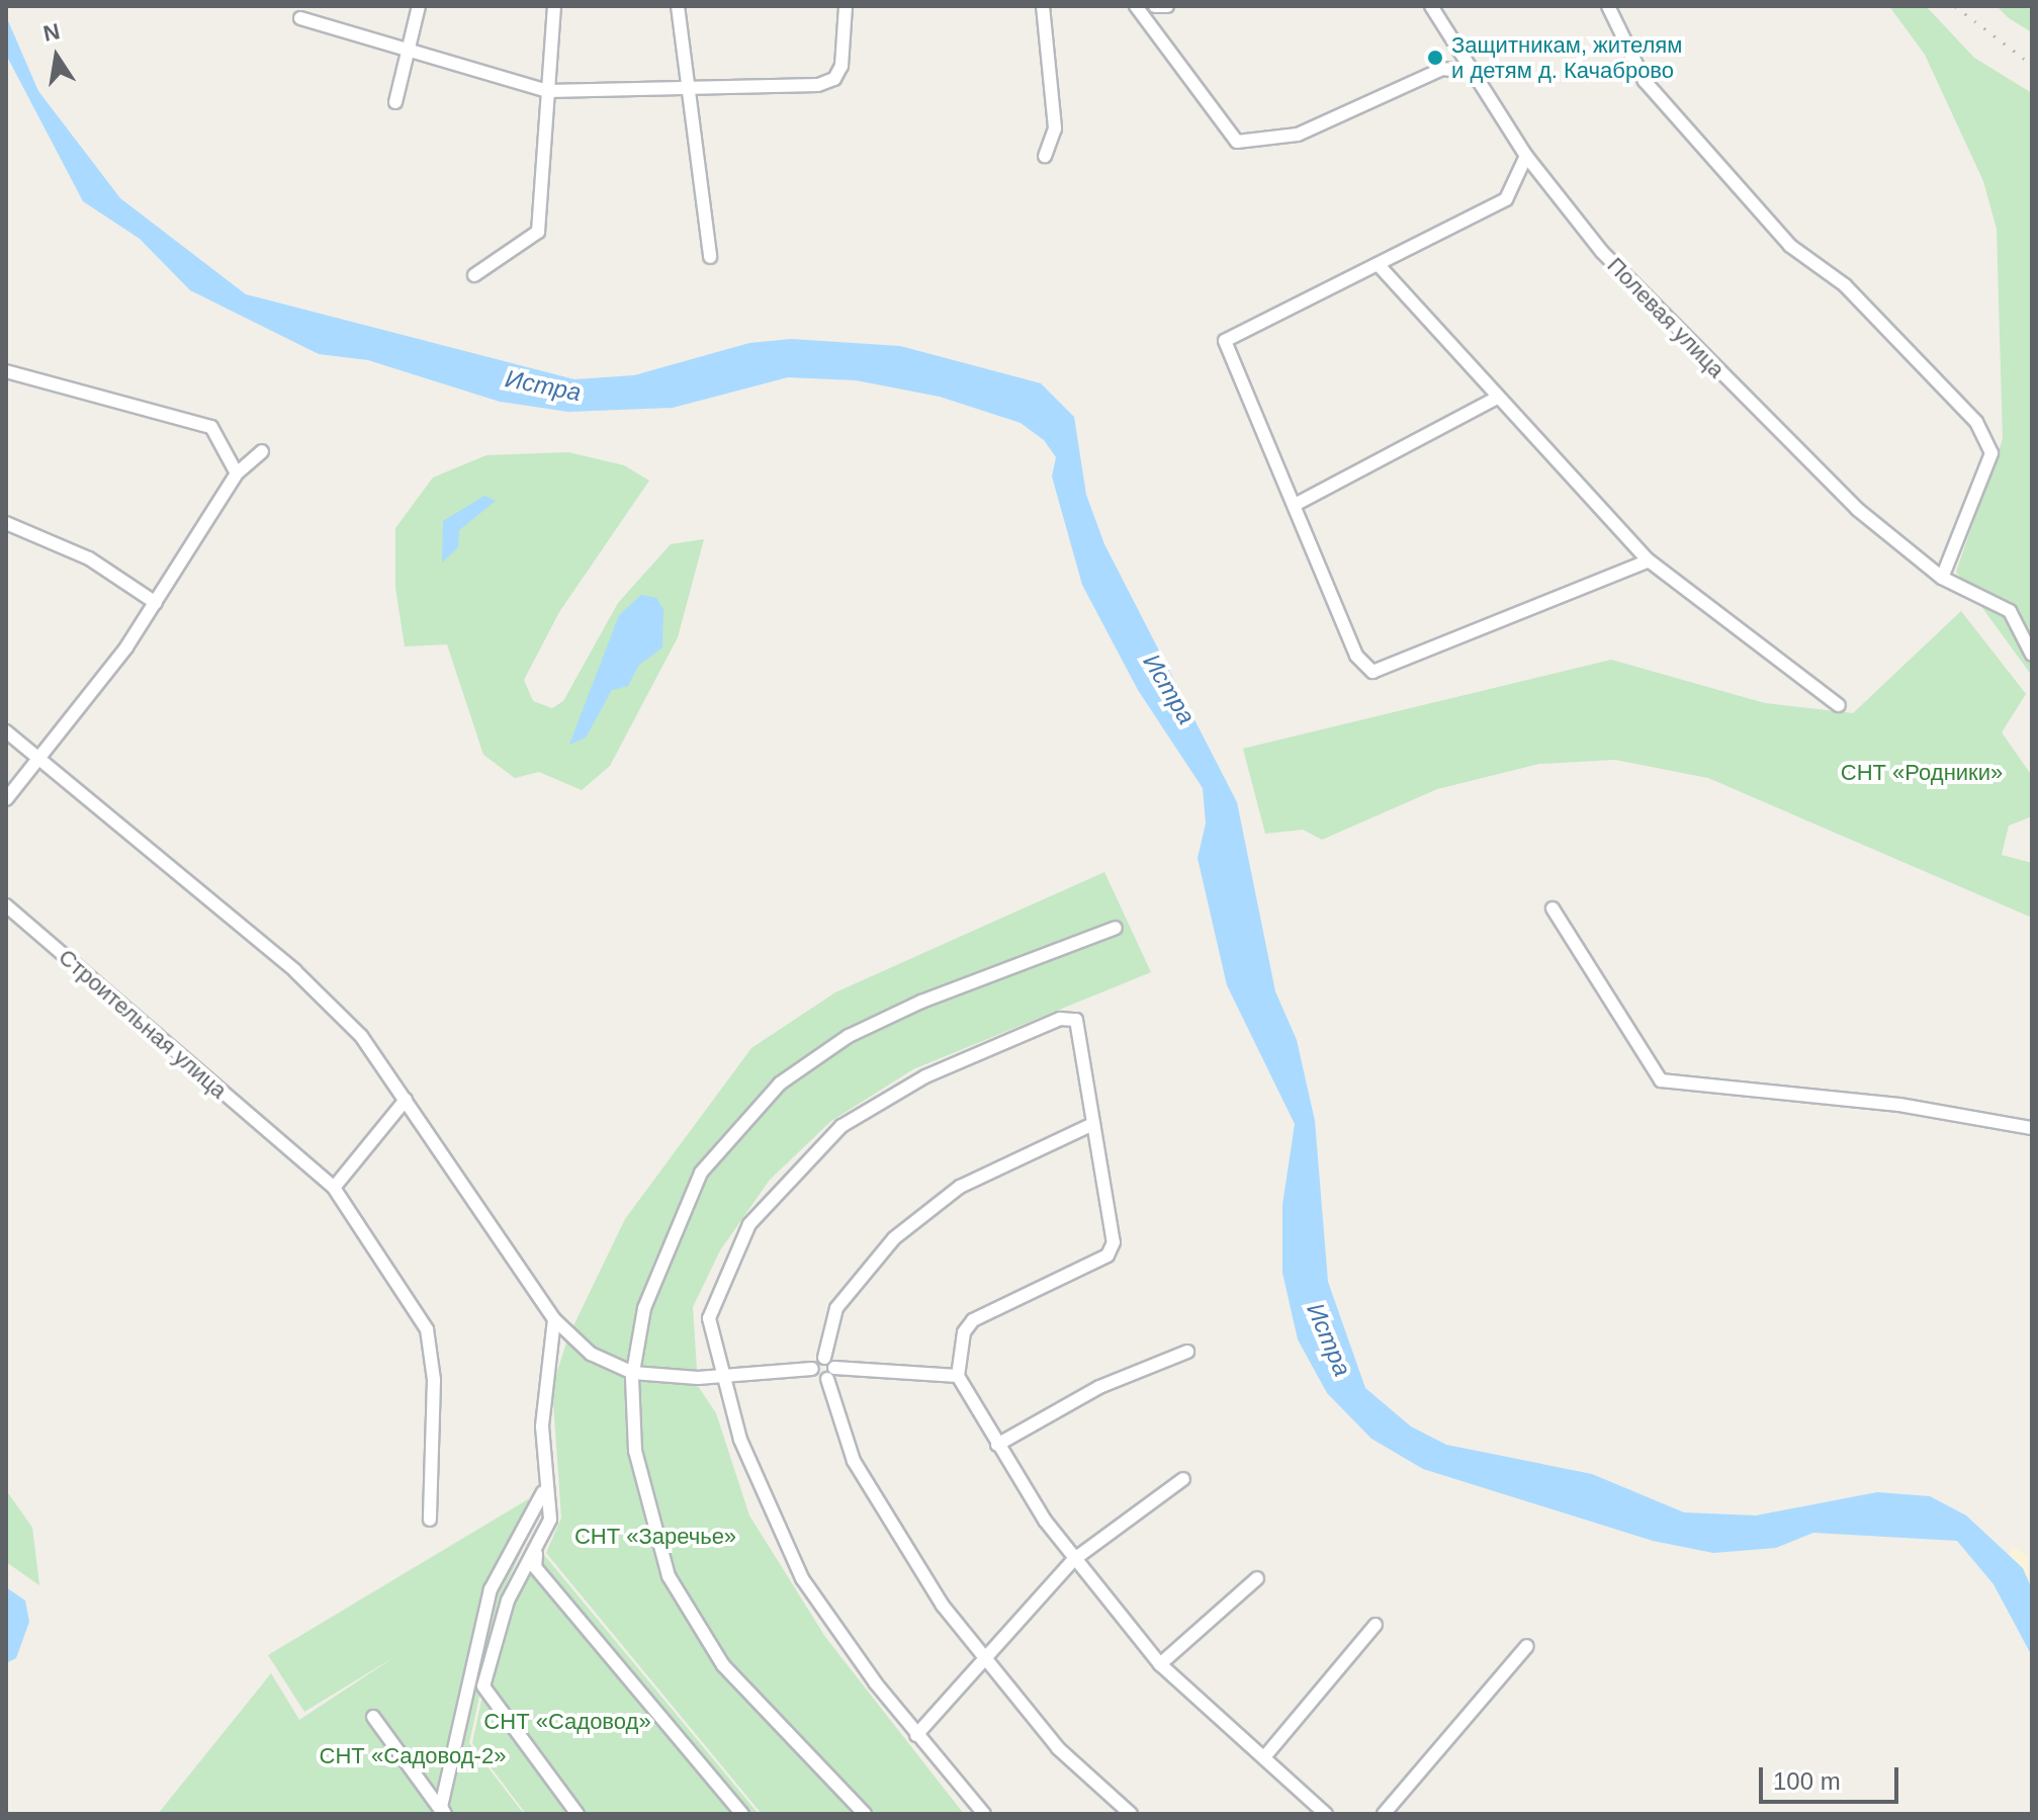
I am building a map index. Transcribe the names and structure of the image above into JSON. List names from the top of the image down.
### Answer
{
  "streets": {
    "street": ["Полевая улица", "Строительная улица"]
  },
  "water": ["Истра"],
  "parks": [
    "СНТ «Родники»",
    "СНТ «Заречье»",
    "СНТ «Садовод»",
    "СНТ «Садовод-2»"
  ],
  "places": ["Защитникам, жителям и детям д. Качаброво"],
  "scale_bar": "100 m",
  "north": "top"
}
